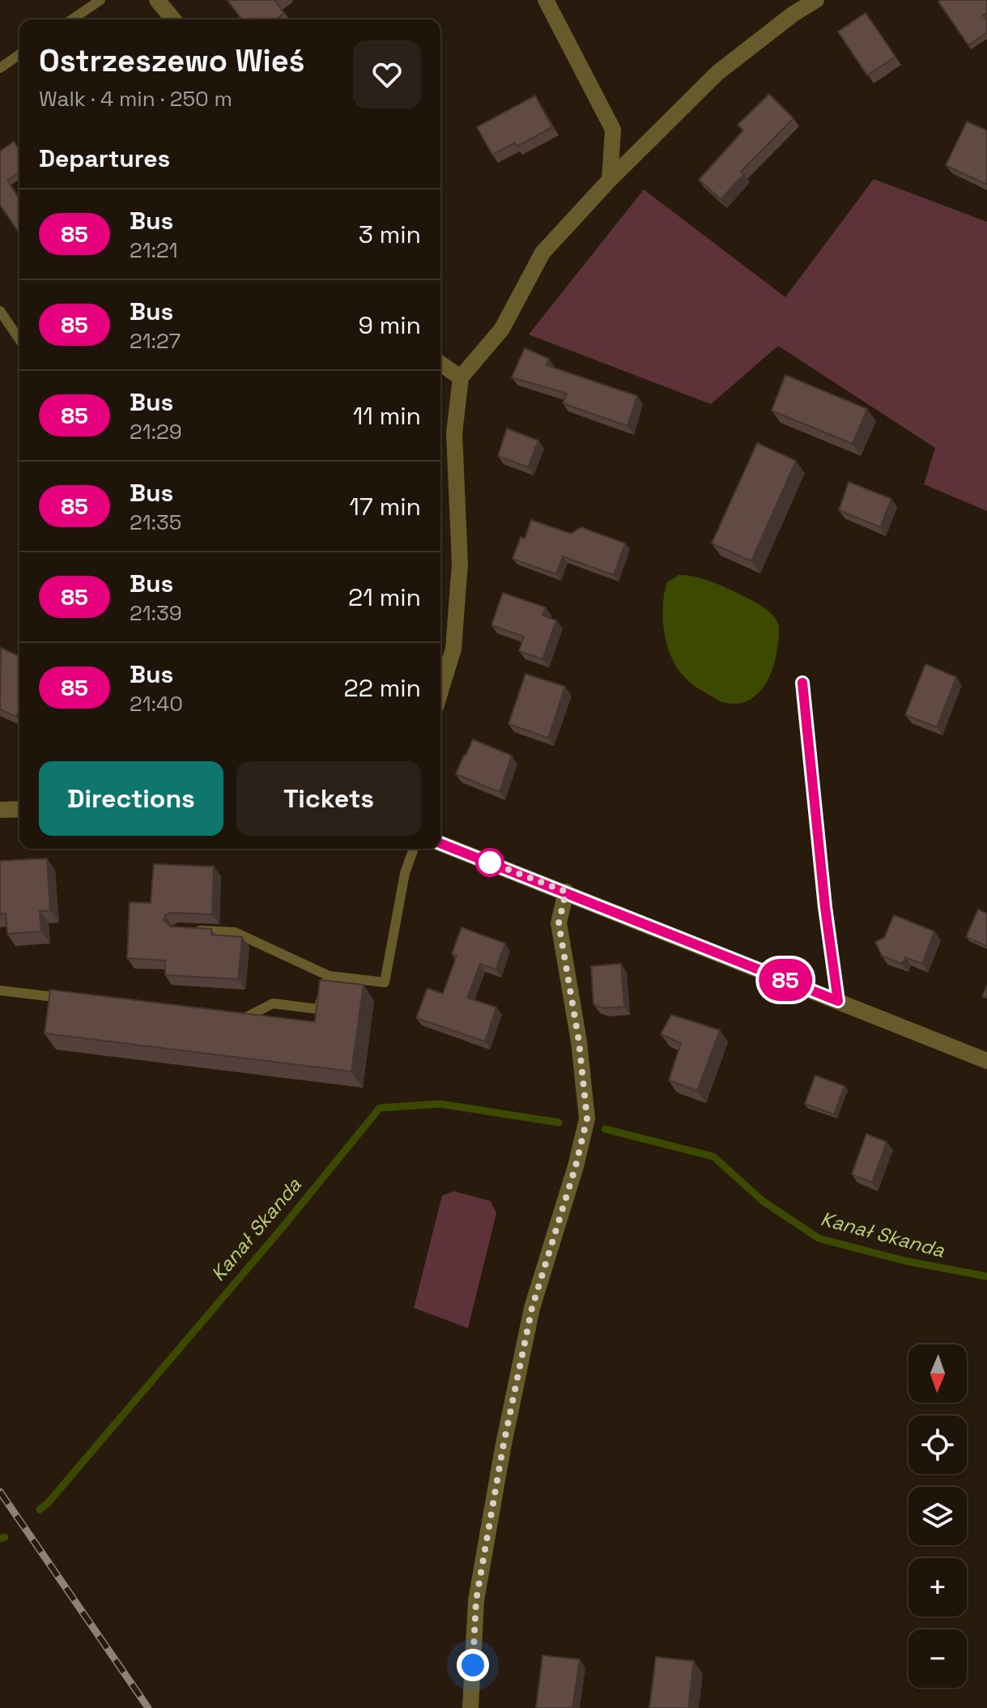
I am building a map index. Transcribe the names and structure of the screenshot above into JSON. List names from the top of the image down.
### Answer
{
  "water": ["Kanał Skanda"],
  "lines": ["bus line 85"],
  "north": "bottom",
  "page": {
    "on_map": "85",
    "heading": [
      ["Ostrzeszewo Wieś", "Walk · 4 min · 250 m"],
      "Departures"
    ],
    "list": [
      {
        "mark": "85",
        "name": "Bus",
        "note": "21:21",
        "value": "3 min"
      },
      {
        "mark": "85",
        "name": "Bus",
        "note": "21:27",
        "value": "9 min"
      },
      {
        "mark": "85",
        "name": "Bus",
        "note": "21:29",
        "value": "11 min"
      },
      {
        "mark": "85",
        "name": "Bus",
        "note": "21:35",
        "value": "17 min"
      },
      {
        "mark": "85",
        "name": "Bus",
        "note": "21:39",
        "value": "21 min"
      },
      {
        "mark": "85",
        "name": "Bus",
        "note": "21:40",
        "value": "22 min"
      }
    ],
    "buttons": ["Directions", "Tickets"],
    "map_buttons": ["+", "−"]
  }
}
